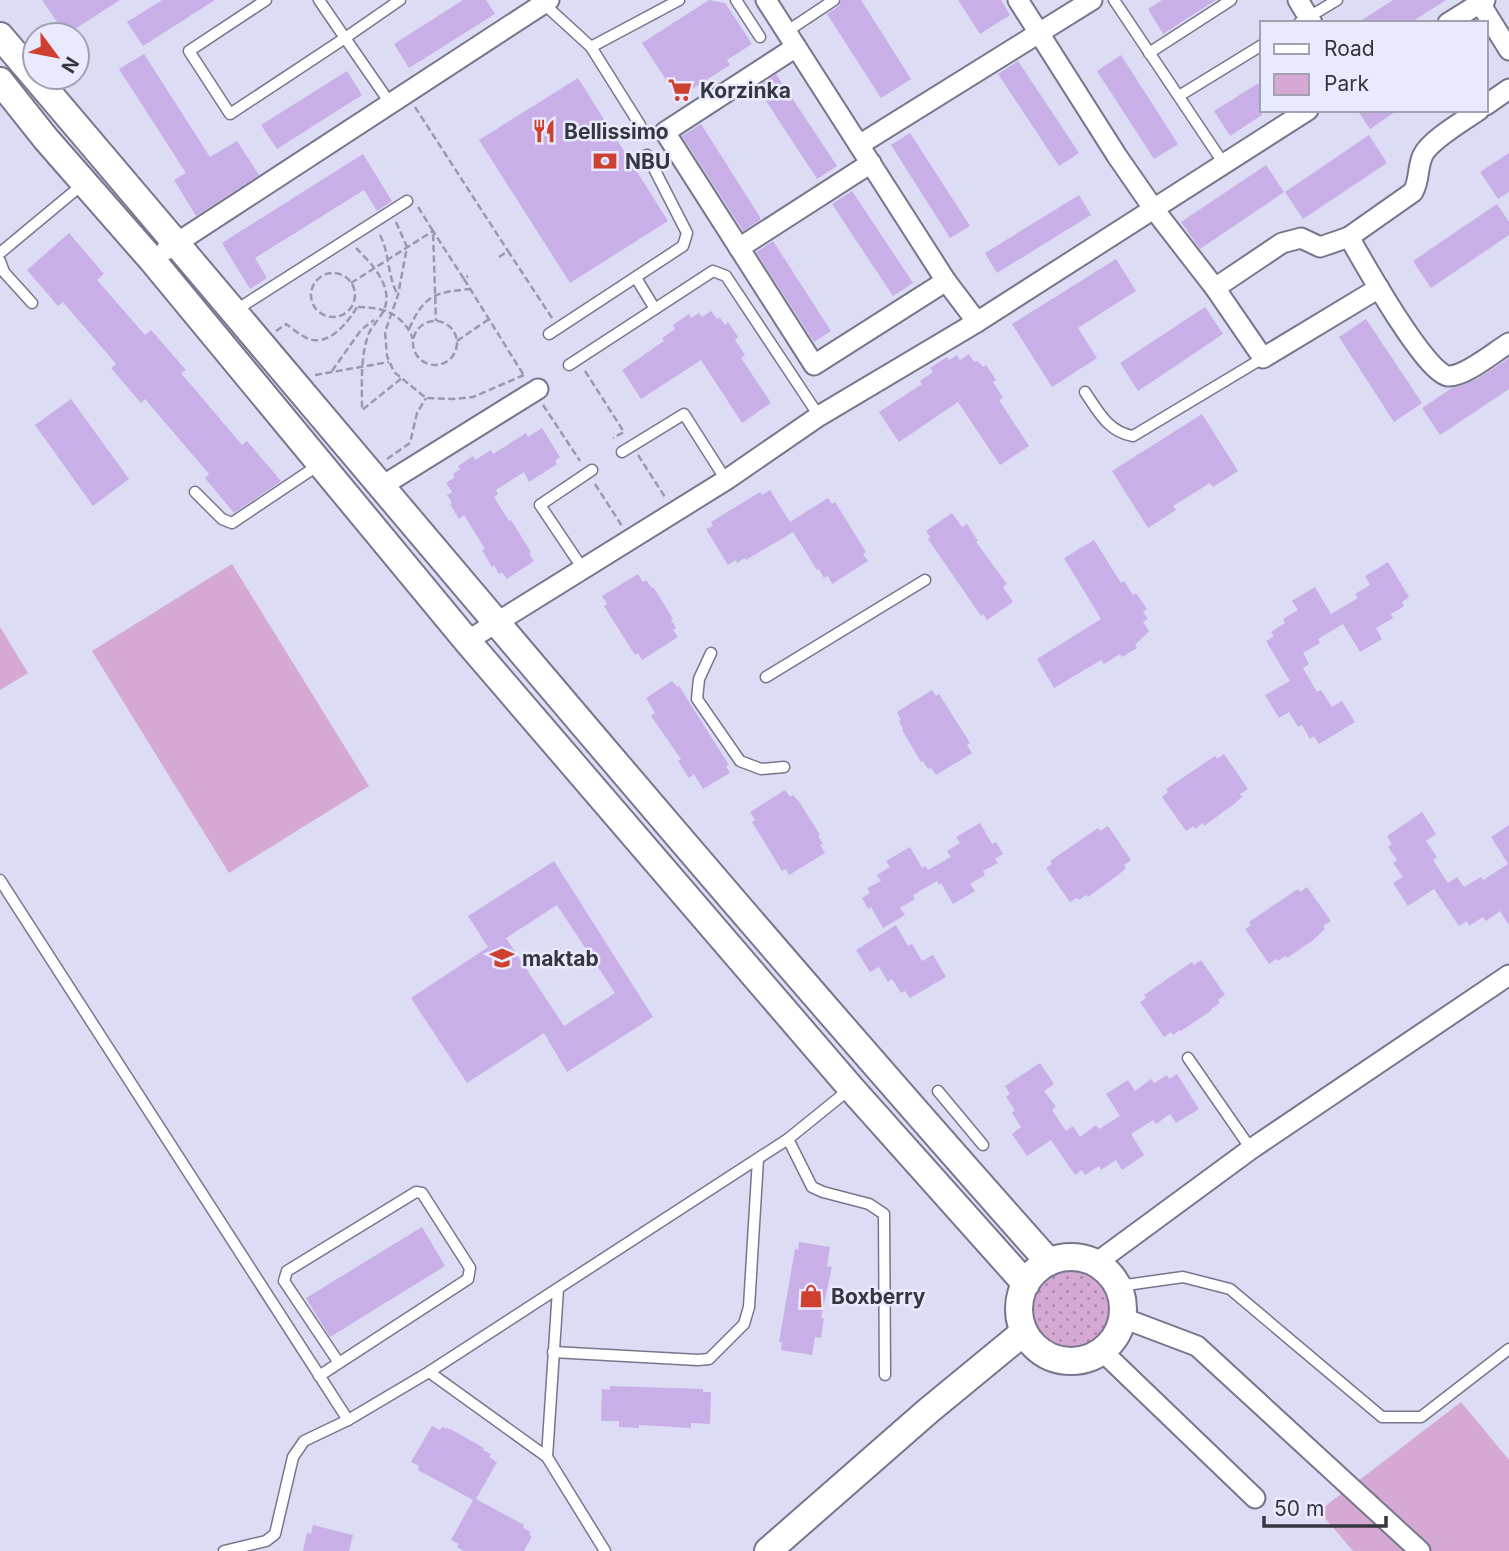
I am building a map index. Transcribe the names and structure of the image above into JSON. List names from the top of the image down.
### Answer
{
  "places": {
    "supermarket": ["Korzinka"],
    "restaurant": ["Bellissimo"],
    "bank": ["NBU"],
    "school or university": ["maktab"],
    "shop": ["Boxberry"]
  },
  "legend": ["Road", "Park"],
  "scale_bar": "50 m",
  "north": "bottom right"
}
